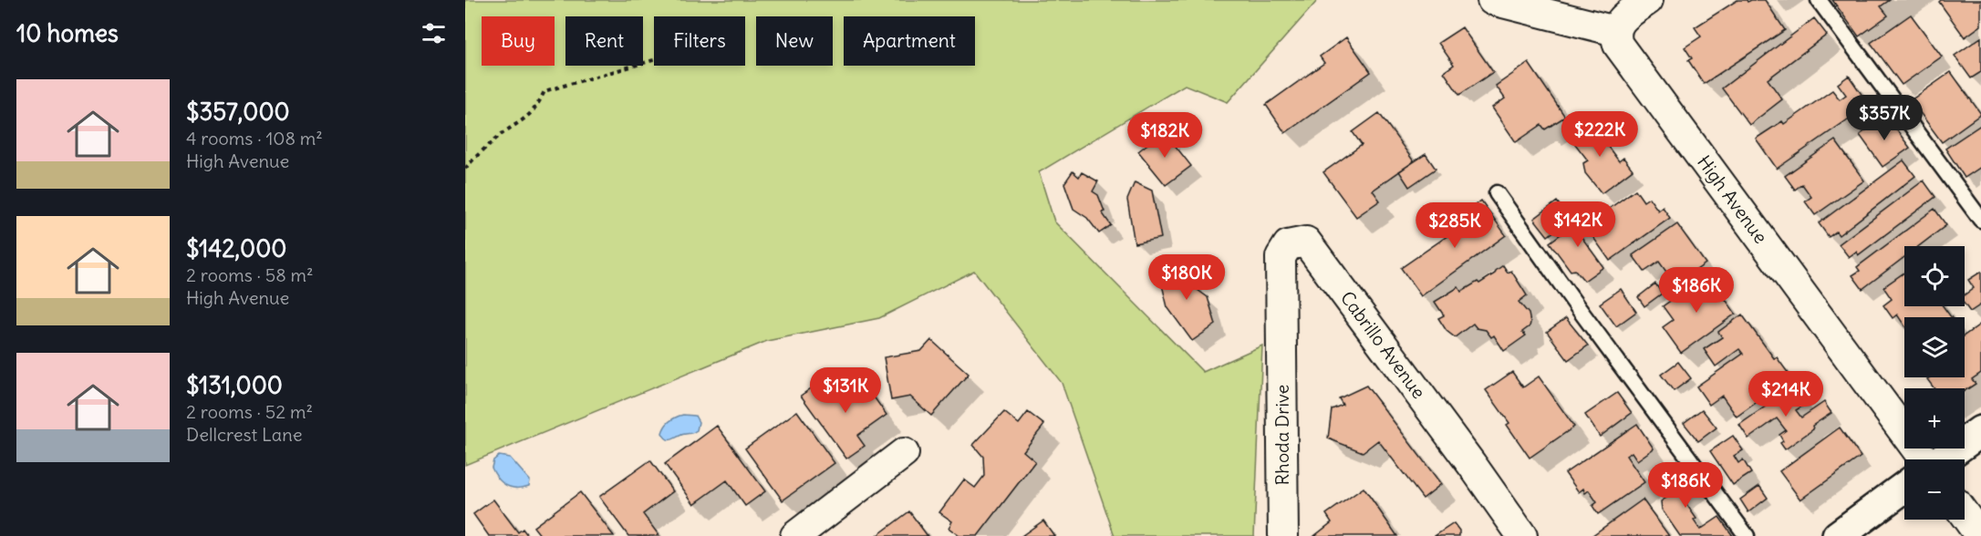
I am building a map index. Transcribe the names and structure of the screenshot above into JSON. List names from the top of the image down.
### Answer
{
  "streets": {
    "street": ["High Avenue", "Cabrillo Avenue", "Rhoda Drive"]
  },
  "crossings": [
    ["Cabrillo Avenue", "Rhoda Drive"]
  ],
  "page": {
    "heading": "10 homes",
    "chip": [
      "Buy",
      "Rent",
      "Filters",
      "New",
      "Apartment"
    ],
    "list": [
      {
        "name": "$357,000",
        "note": "4 rooms · 108 m² · High Avenue"
      },
      {
        "name": "$142,000",
        "note": "2 rooms · 58 m² · High Avenue"
      },
      {
        "name": "$131,000",
        "note": "2 rooms · 52 m² · Dellcrest Lane"
      }
    ],
    "price": [
      "$357K",
      "$222K",
      "$182K",
      "$142K",
      "$285K",
      "$180K",
      "$186K",
      "$131K",
      "$214K",
      "$186K"
    ],
    "map_buttons": ["+", "−"]
  }
}
